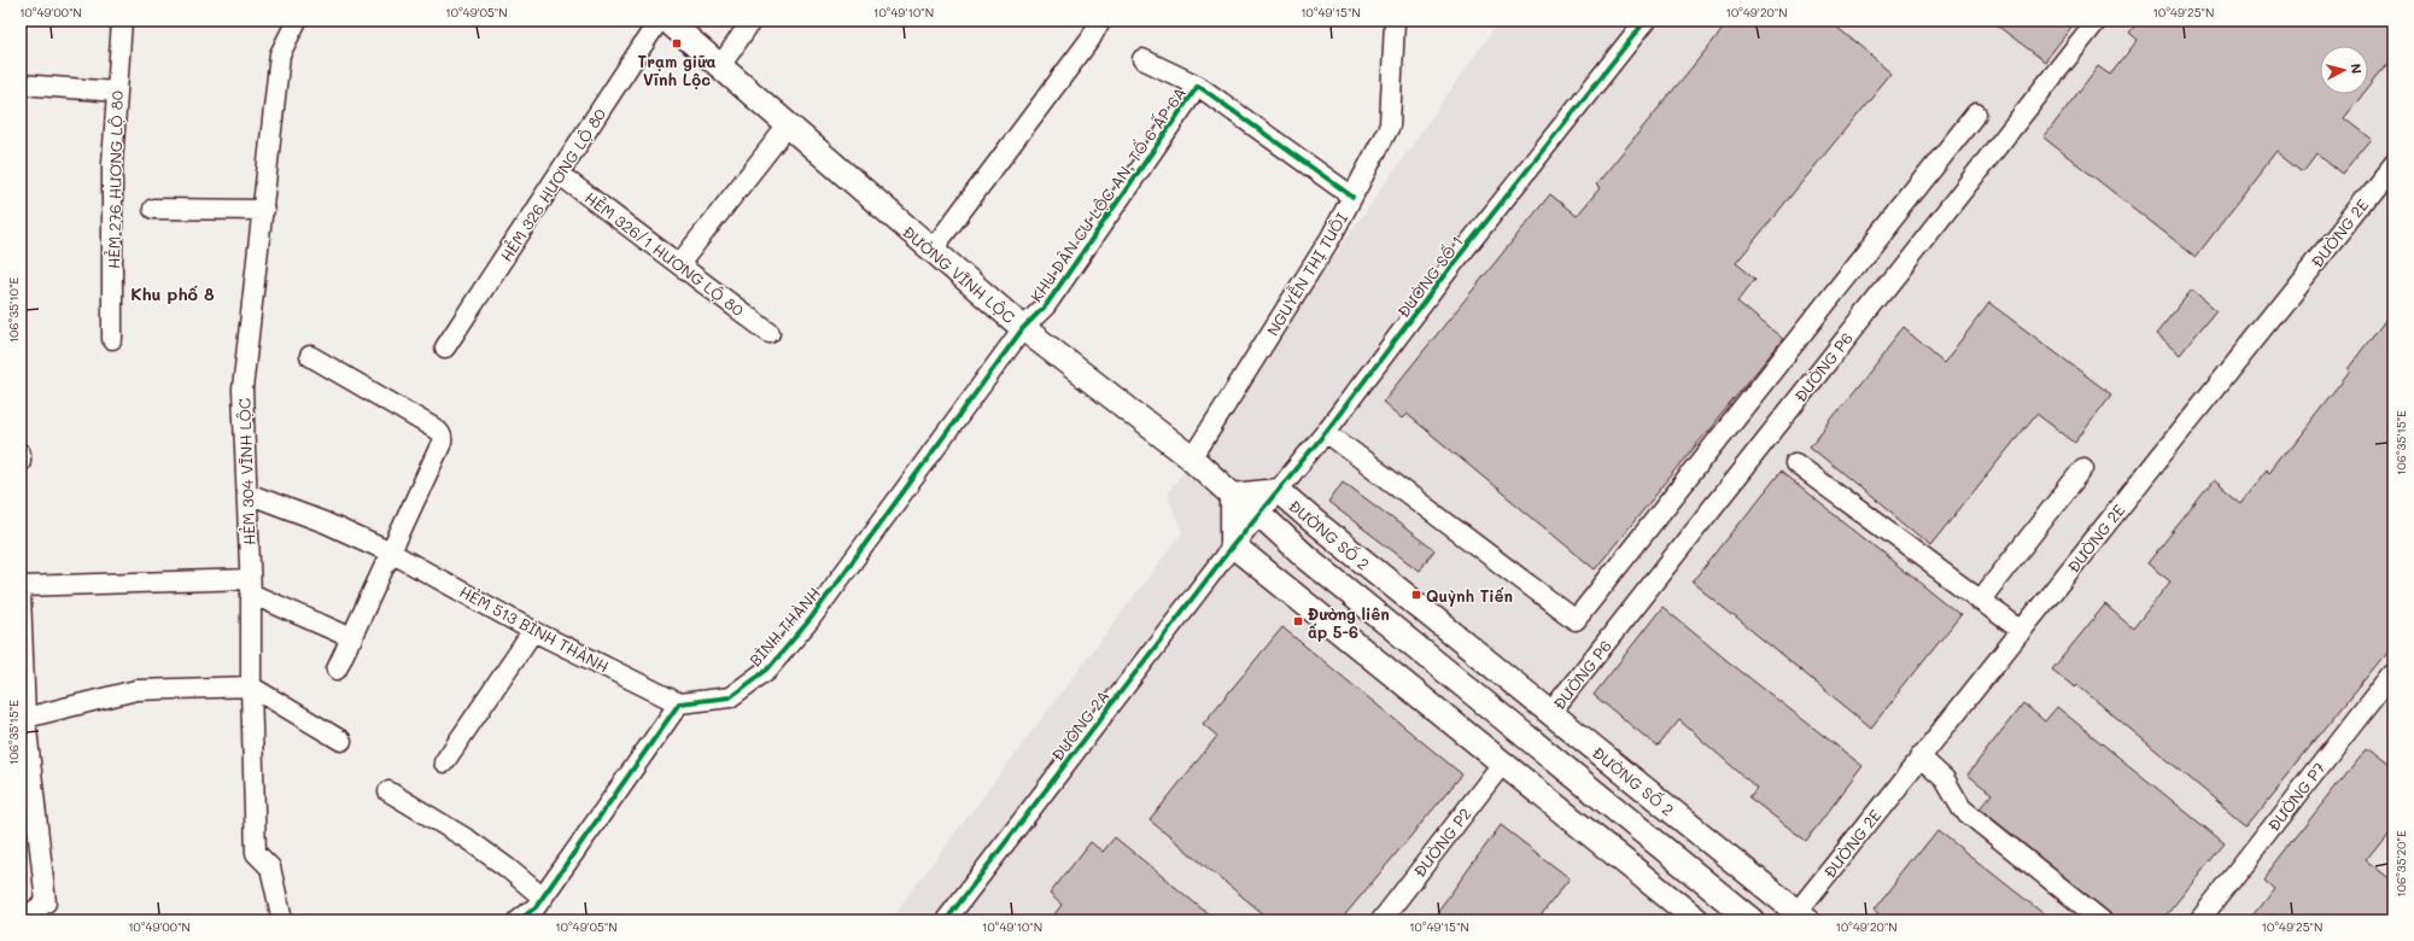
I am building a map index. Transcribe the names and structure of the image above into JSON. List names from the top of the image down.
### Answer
{
  "streets": {
    "main road": ["ĐƯỜNG VĨNH LỘC", "ĐƯỜNG SỐ 2"],
    "street": [
      "HẺM 276 HƯƠNG LỘ 80",
      "HẺM 326 HƯƠNG LỘ 80",
      "KHU DÂN CƯ LỘC AN, TỔ 6 ẤP 6A",
      "ĐƯỜNG 2E",
      "HẺM 326/1 HƯƠNG LỘ 80",
      "NGUYỄN THỊ TUÔI",
      "ĐƯỜNG SỐ 1",
      "ĐƯỜNG P6",
      "HẺM 304 VĨNH LỘC",
      "BÌNH THÀNH",
      "HẺM 513 BÌNH THÀNH",
      "ĐƯỜNG 2A",
      "ĐƯỜNG P7",
      "ĐƯỜNG P2"
    ]
  },
  "crossings": [
    ["HẺM 326 HƯƠNG LỘ 80", "HẺM 326/1 HƯƠNG LỘ 80"],
    ["KHU DÂN CƯ LỘC AN, TỔ 6 ẤP 6A", "ĐƯỜNG VĨNH LỘC"],
    ["KHU DÂN CƯ LỘC AN, TỔ 6 ẤP 6A", "NGUYỄN THỊ TUÔI"],
    ["KHU DÂN CƯ LỘC AN, TỔ 6 ẤP 6A", "BÌNH THÀNH"],
    ["ĐƯỜNG 2E", "ĐƯỜNG SỐ 2"],
    ["ĐƯỜNG VĨNH LỘC", "NGUYỄN THỊ TUÔI"],
    ["ĐƯỜNG VĨNH LỘC", "ĐƯỜNG SỐ 1"],
    ["ĐƯỜNG VĨNH LỘC", "ĐƯỜNG SỐ 2"],
    ["ĐƯỜNG VĨNH LỘC", "BÌNH THÀNH"],
    ["ĐƯỜNG SỐ 1", "ĐƯỜNG SỐ 2"],
    ["ĐƯỜNG SỐ 1", "ĐƯỜNG 2A"],
    ["ĐƯỜNG P6", "ĐƯỜNG SỐ 2"],
    ["HẺM 304 VĨNH LỘC", "HẺM 513 BÌNH THÀNH"],
    ["BÌNH THÀNH", "HẺM 513 BÌNH THÀNH"]
  ],
  "districts": ["Khu phố 8"],
  "places": {
    "transit": ["Trạm giữa Vĩnh Lộc", "Quỳnh Tiến", "Đường liên ấp 5-6"]
  },
  "north": "right",
  "coordinates": [
    "10°49'00\"N",
    "10°49'05\"N",
    "10°49'10\"N",
    "10°49'15\"N",
    "10°49'20\"N",
    "10°49'25\"N",
    "106°35'10\"E",
    "106°35'15\"E",
    "106°35'20\"E"
  ]
}
